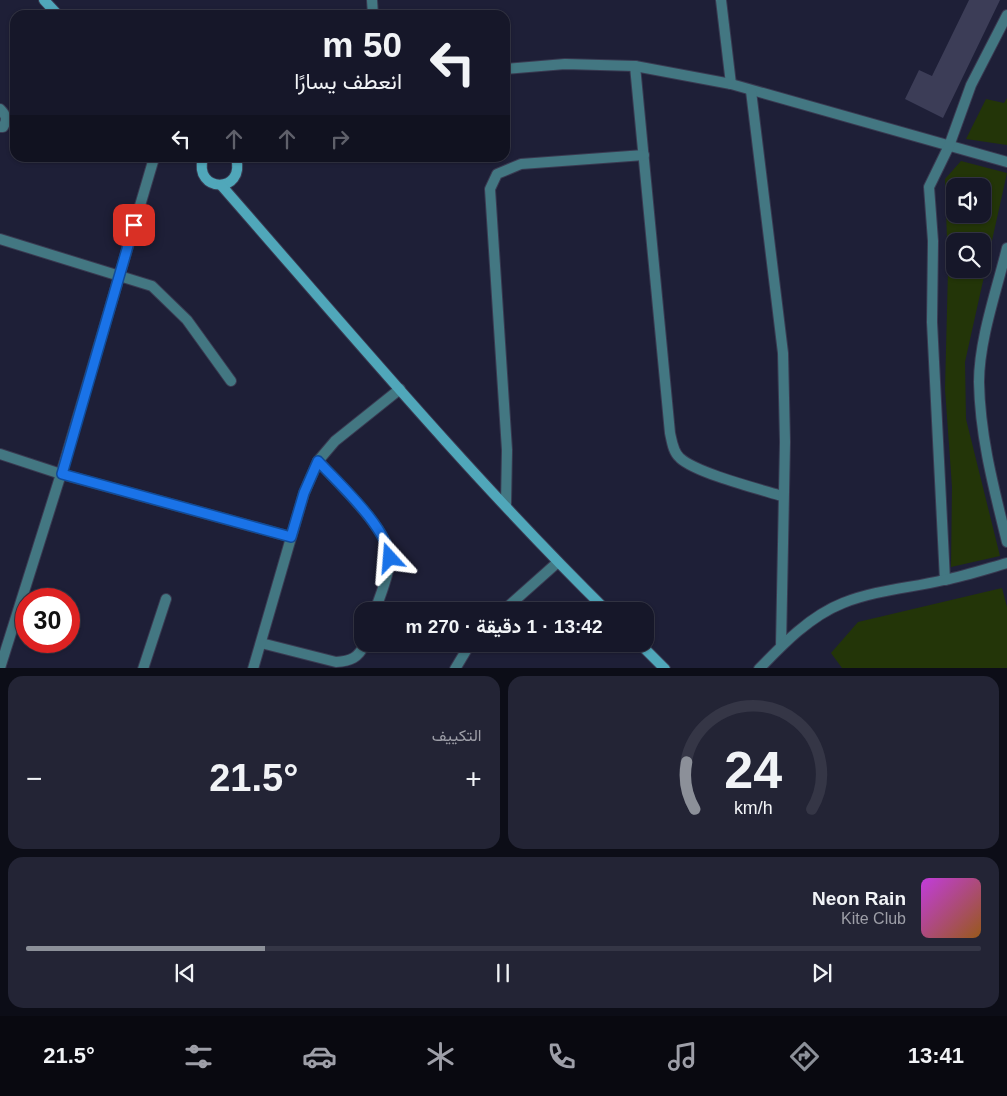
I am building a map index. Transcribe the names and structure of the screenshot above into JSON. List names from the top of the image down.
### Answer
{
  "page": {
    "turn": ["50 m", "انعطف يسارًا"],
    "limit": "30",
    "trip": "13:42 · 1 دقيقة · 270 m",
    "tile": "التكييف",
    "heat": ["−", "21.5°", "+"],
    "song": ["Neon Rain", "Kite Club"],
    "tabs": ["13:41", "21.5°"],
    "gauge": ["24", "km/h"]
  }
}
